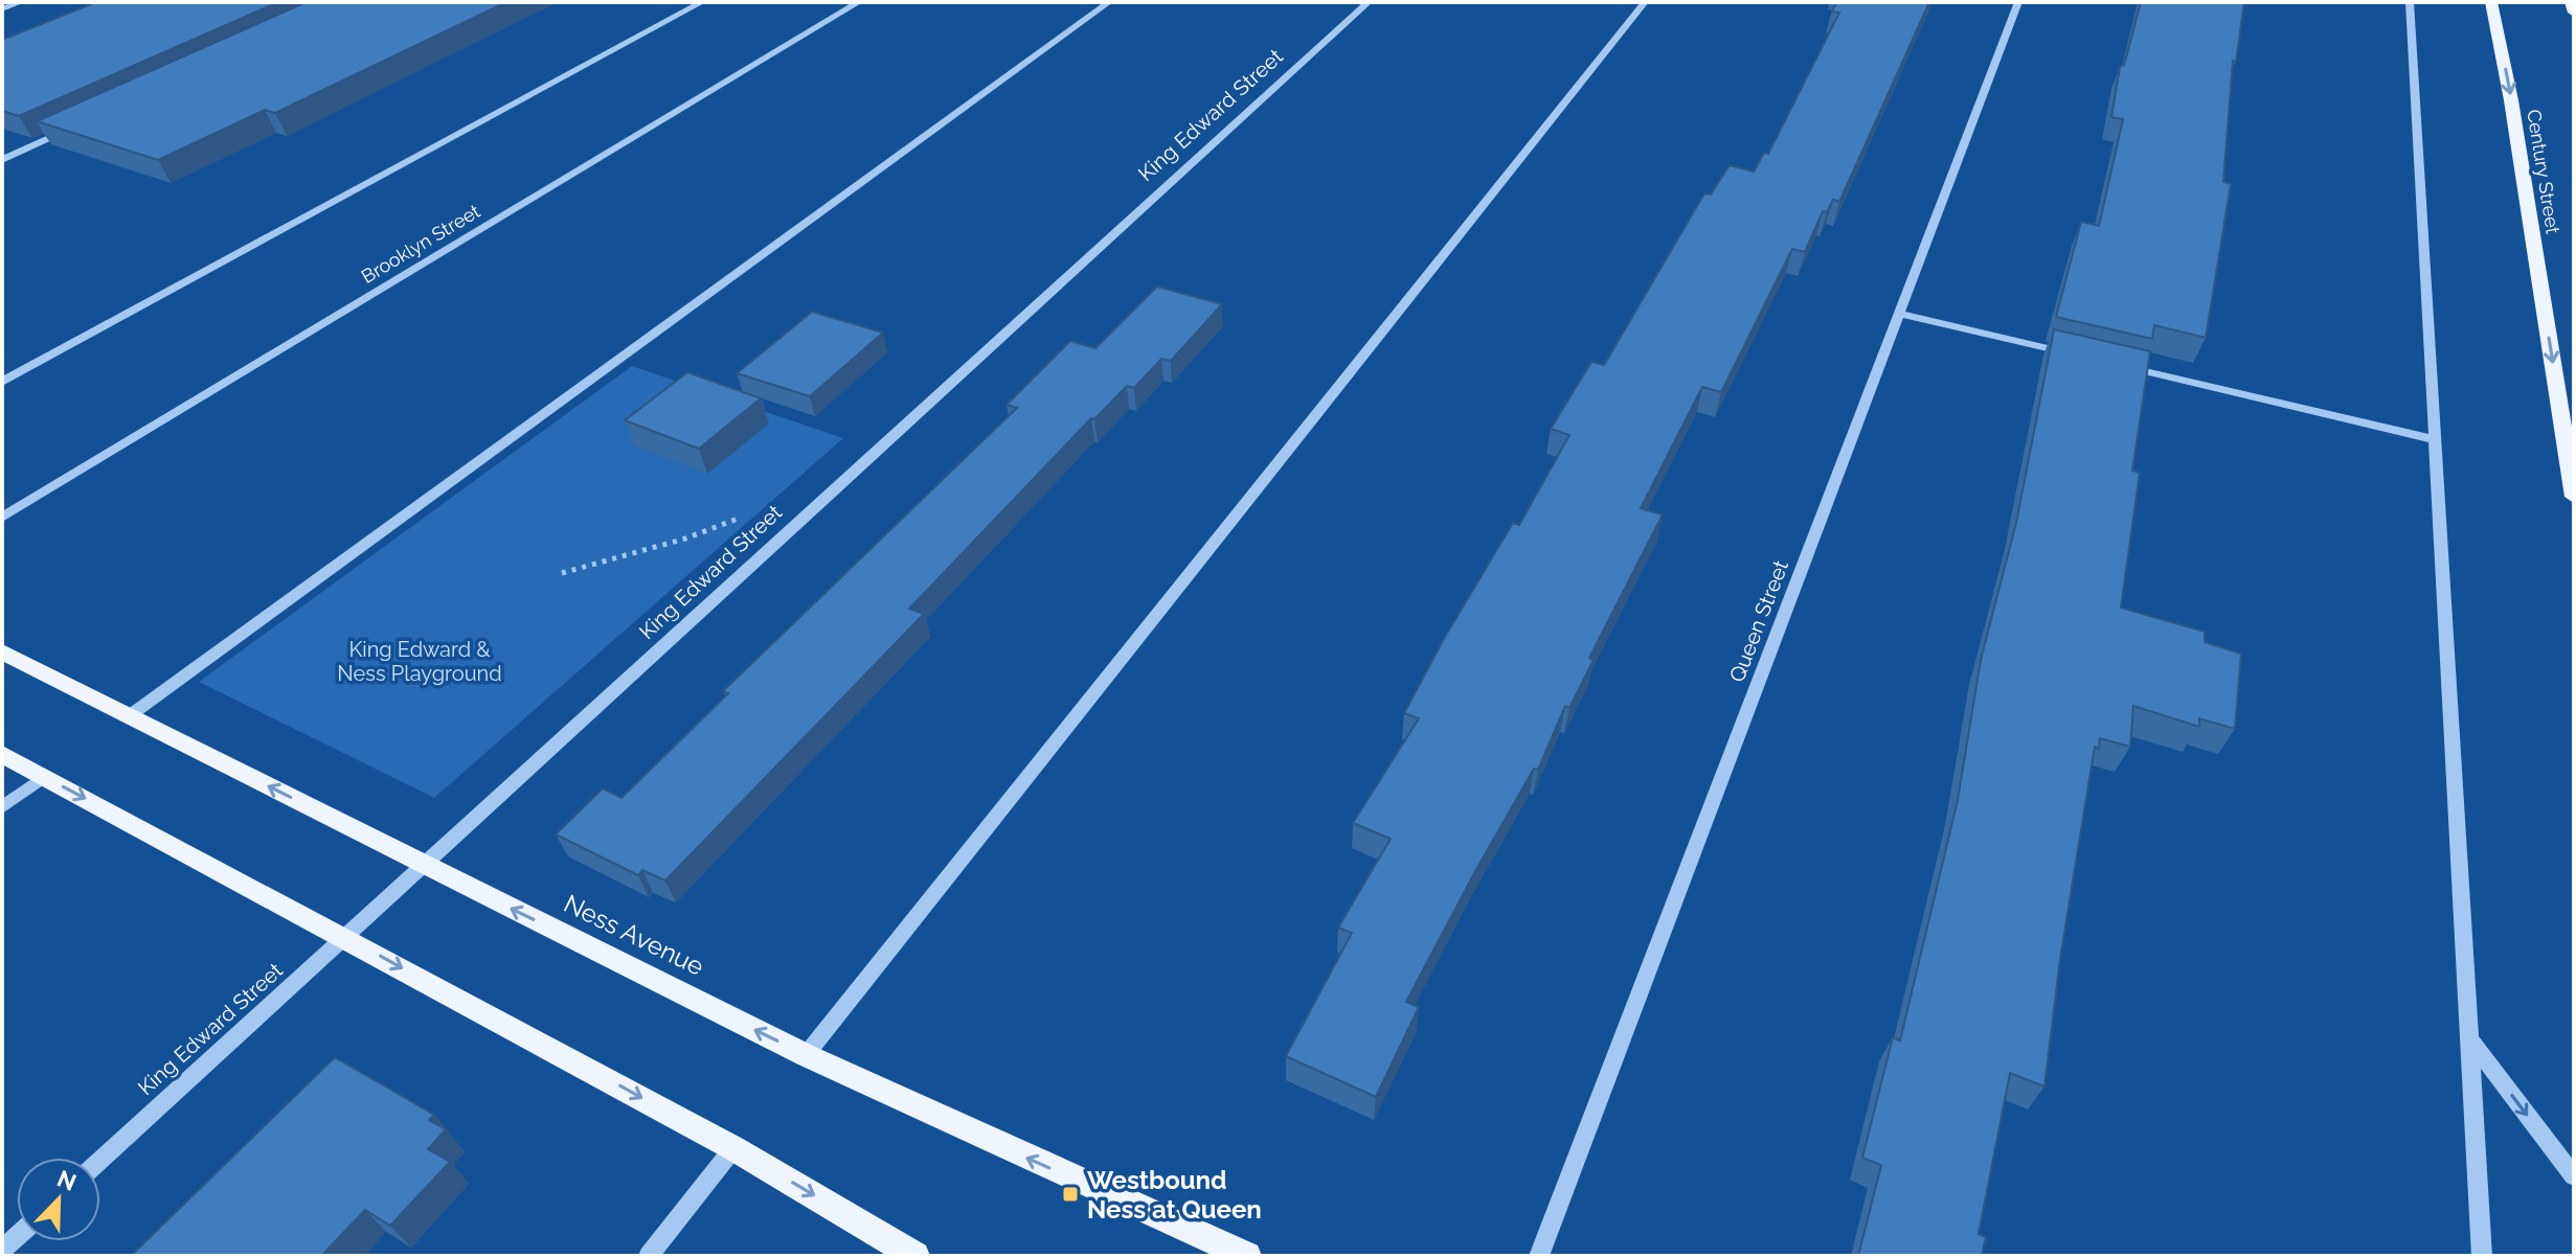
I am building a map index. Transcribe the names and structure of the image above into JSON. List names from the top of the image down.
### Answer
{
  "streets": {
    "main road": ["Century Street", "Ness Avenue"],
    "street": ["King Edward Street", "Brooklyn Street", "Queen Street"]
  },
  "crossings": [
    ["King Edward Street", "Ness Avenue"]
  ],
  "one_way": ["Century Street"],
  "parks": ["King Edward & Ness Playground"],
  "places": {
    "transit": ["Westbound Ness at Queen"]
  },
  "north": "top right"
}
